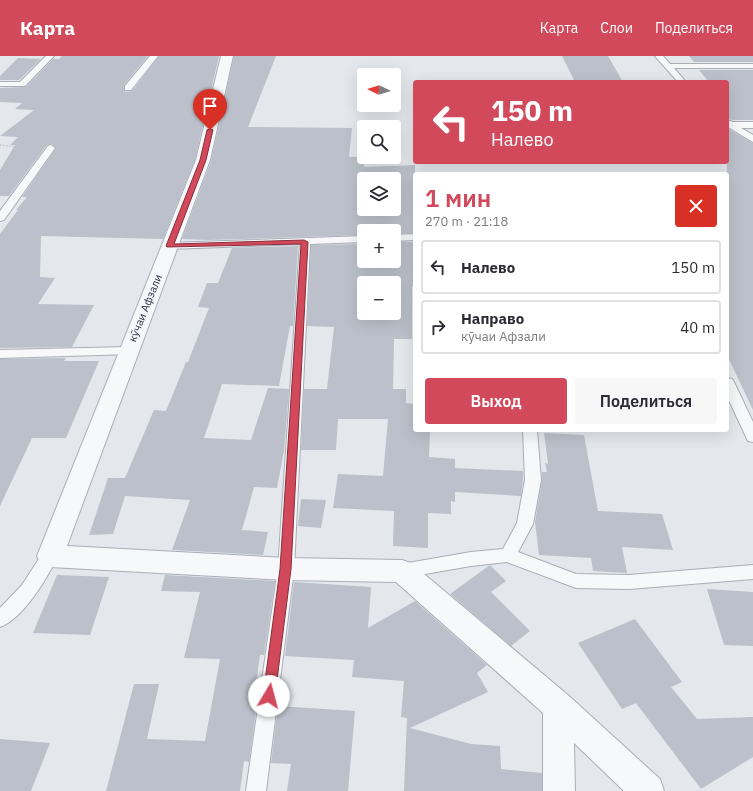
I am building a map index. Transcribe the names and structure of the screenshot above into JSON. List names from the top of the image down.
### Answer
{
  "streets": {
    "street": ["кӯчаи Афзали"]
  },
  "north": "left",
  "page": {
    "header": "Карта",
    "nav": ["Карта", "Слои", "Поделиться"],
    "map_buttons": ["+", "−"],
    "turn": ["150 m", "Налево"],
    "heading": ["1 мин", "270 m · 21:18"],
    "list": [
      {
        "name": "Налево",
        "value": "150 m"
      },
      {
        "name": "Направо",
        "note": "кӯчаи Афзали",
        "value": "40 m"
      }
    ],
    "buttons": ["Выход", "Поделиться"]
  }
}
